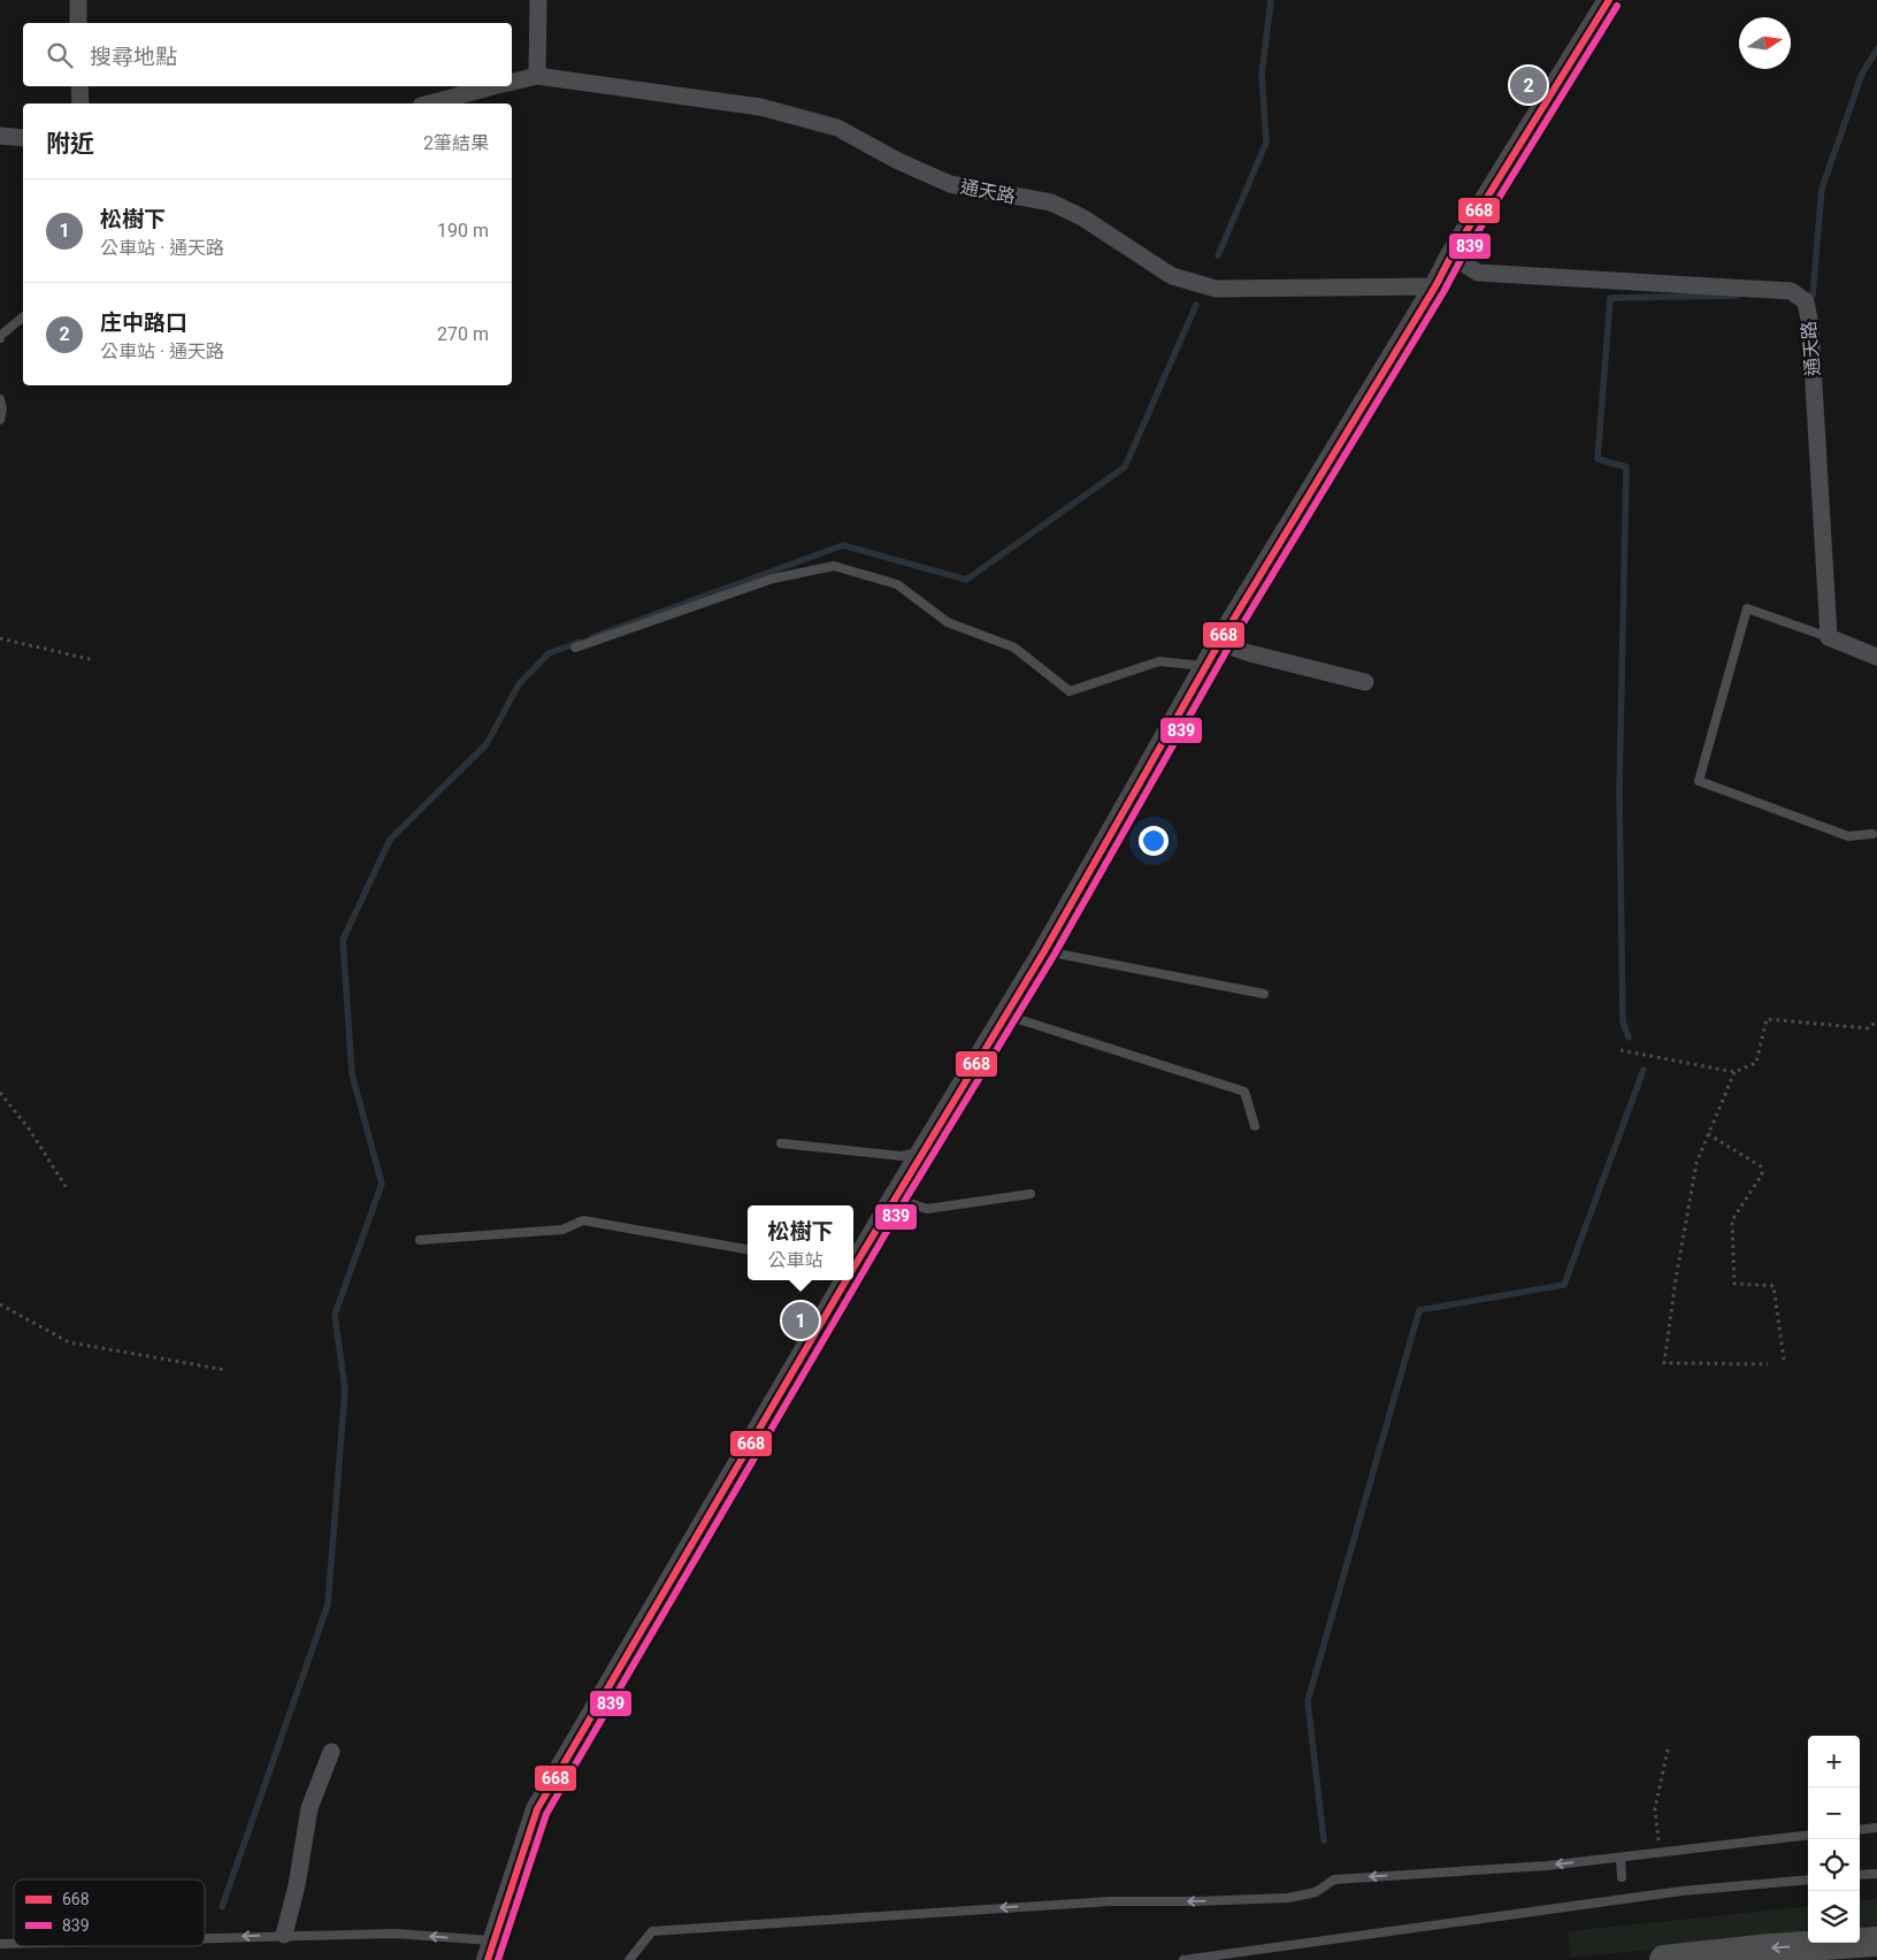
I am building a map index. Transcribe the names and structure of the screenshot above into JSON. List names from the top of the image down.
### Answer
{
  "streets": {
    "street": ["通天路"]
  },
  "lines": ["transit line 668", "transit line 839"],
  "legend": ["668", "839"],
  "north": "right",
  "page": {
    "search": "搜尋地點",
    "pins": ["2", "1"],
    "heading": ["附近", "2筆結果"],
    "list": [
      {
        "mark": "1",
        "name": "松樹下",
        "note": "公車站 · 通天路",
        "value": "190 m"
      },
      {
        "mark": "2",
        "name": "庄中路口",
        "note": "公車站 · 通天路",
        "value": "270 m"
      }
    ],
    "popup": ["松樹下", "公車站"],
    "map_buttons": ["+", "−"]
  }
}
